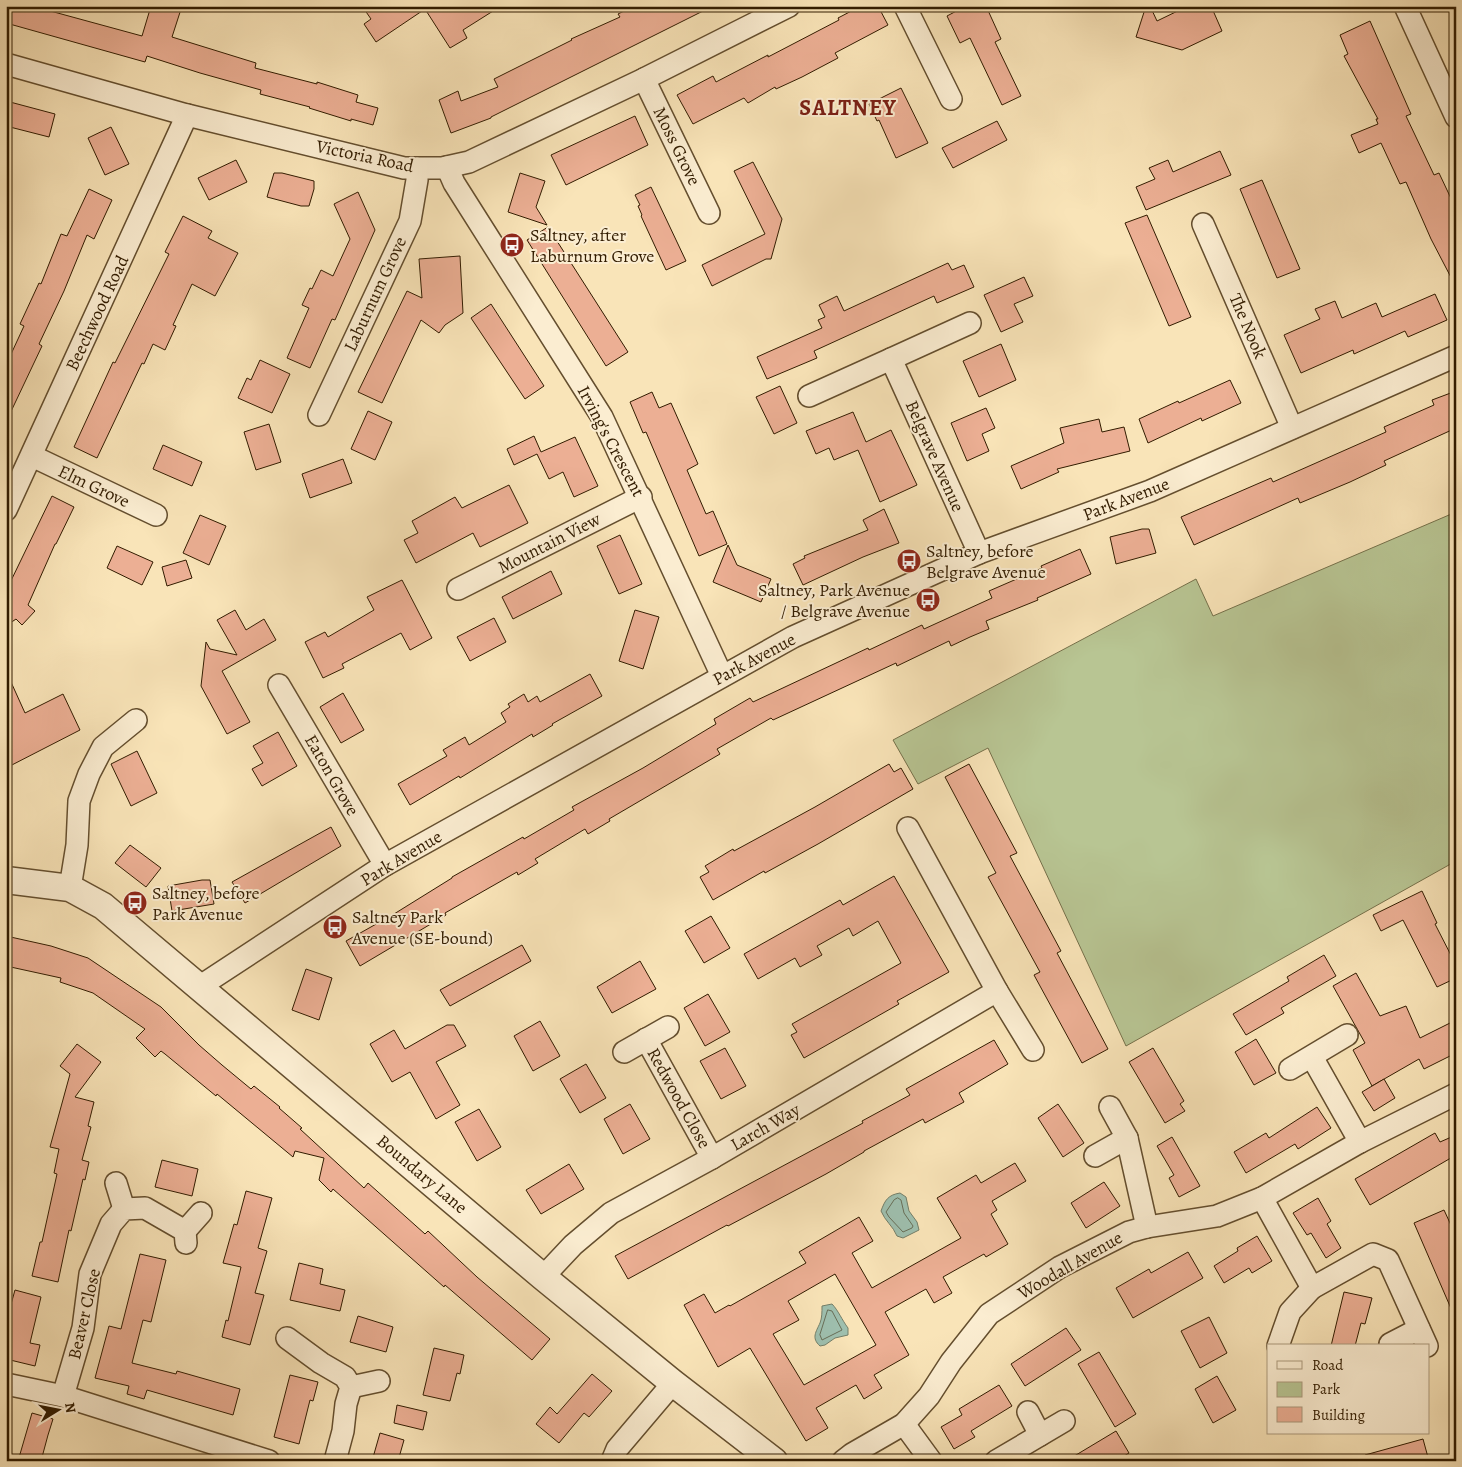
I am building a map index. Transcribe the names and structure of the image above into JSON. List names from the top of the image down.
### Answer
{
  "streets": {
    "street": [
      "Moss Grove",
      "Victoria Road",
      "Laburnum Grove",
      "Beechwood Road",
      "The Nook",
      "Irving's Crescent",
      "Belgrave Avenue",
      "Elm Grove",
      "Park Avenue",
      "Mountain View",
      "Eaton Grove",
      "Redwood Close",
      "Larch Way",
      "Boundary Lane",
      "Woodall Avenue",
      "Beaver Close"
    ]
  },
  "crossings": [
    ["Moss Grove", "Victoria Road"],
    ["Victoria Road", "Laburnum Grove"],
    ["Victoria Road", "Beechwood Road"],
    ["Victoria Road", "Irving's Crescent"],
    ["Beechwood Road", "Elm Grove"],
    ["The Nook", "Park Avenue"],
    ["Irving's Crescent", "Park Avenue"],
    ["Irving's Crescent", "Mountain View"],
    ["Belgrave Avenue", "Park Avenue"],
    ["Park Avenue", "Eaton Grove"],
    ["Park Avenue", "Boundary Lane"],
    ["Redwood Close", "Larch Way"],
    ["Larch Way", "Boundary Lane"]
  ],
  "districts": ["SALTNEY"],
  "places": {
    "bus stop": [
      "Saltney, after Laburnum Grove",
      "Saltney, before Belgrave Avenue",
      "Saltney, Park Avenue / Belgrave Avenue",
      "Saltney, before Park Avenue",
      "Saltney Park Avenue (SE-bound)"
    ]
  },
  "legend": ["Road", "Park", "Building"],
  "north": "right"
}
